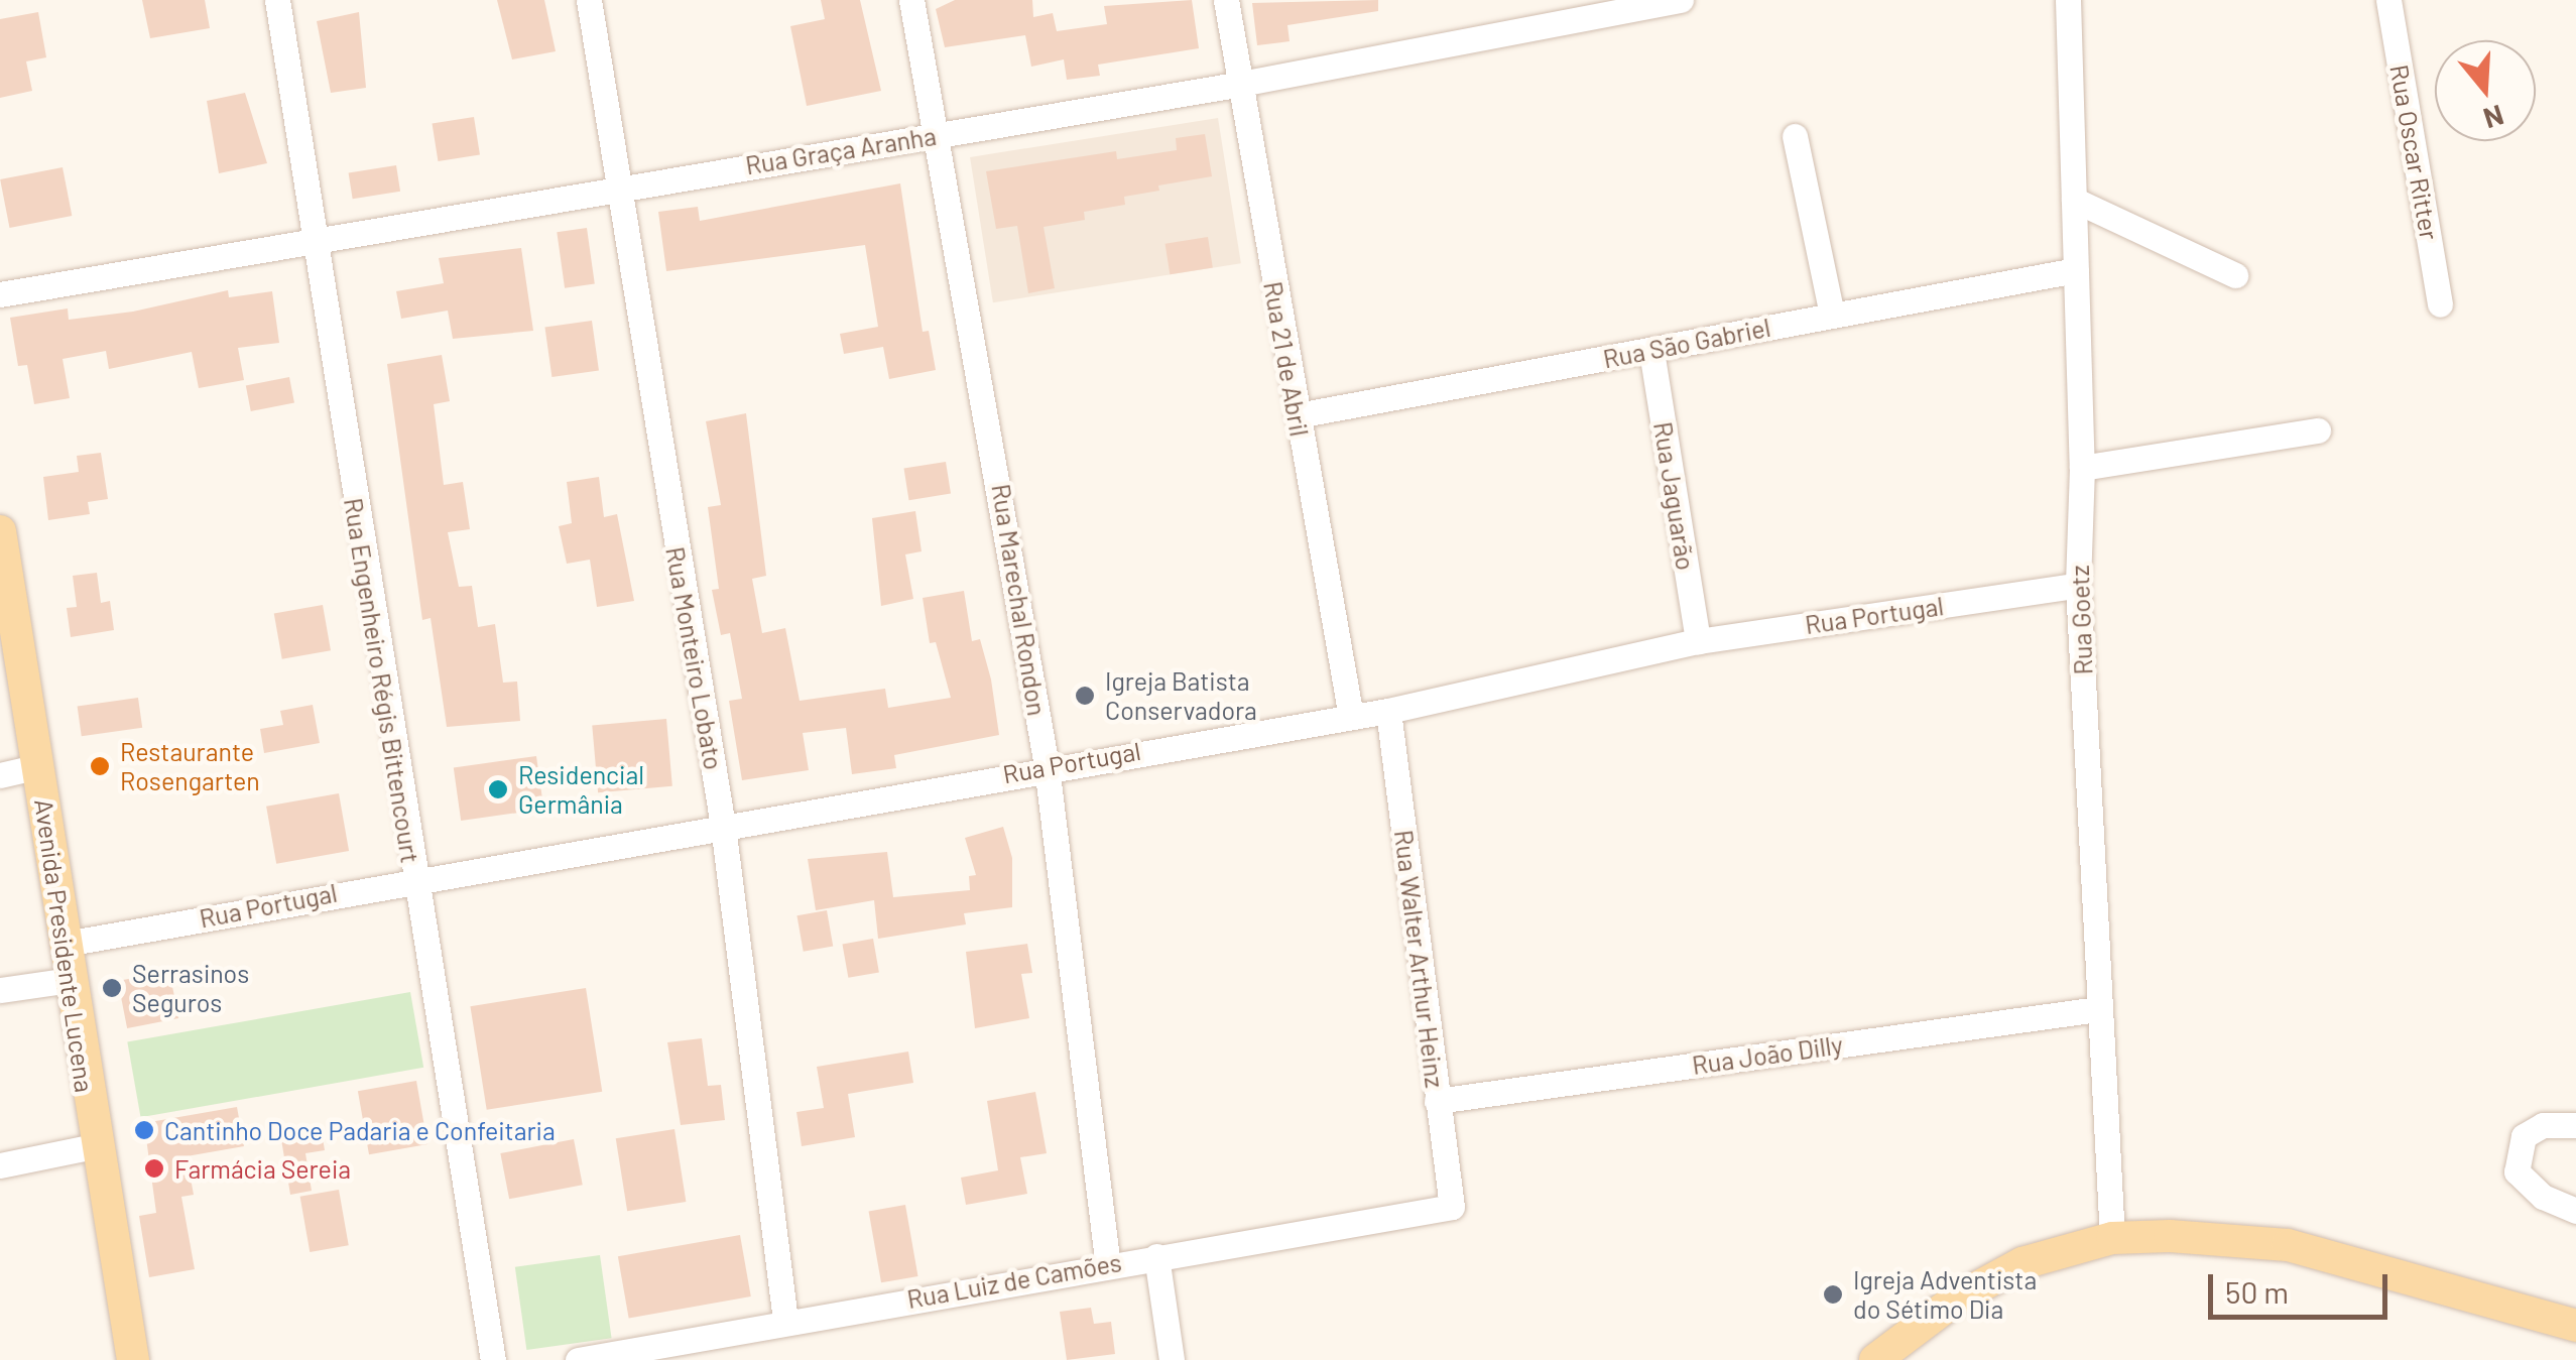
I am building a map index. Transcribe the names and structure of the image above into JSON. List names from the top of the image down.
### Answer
{
  "streets": {
    "main road": ["Avenida Presidente Lucena"],
    "street": [
      "Rua Graça Aranha",
      "Rua Oscar Ritter",
      "Rua São Gabriel",
      "Rua 21 de Abril",
      "Rua Jaguarão",
      "Rua Marechal Rondon",
      "Rua Portugal",
      "Rua Goetz",
      "Rua Monteiro Lobato",
      "Rua Engenheiro Régis Bittencourt",
      "Rua Walter Arthur Heinz",
      "Rua João Dilly",
      "Rua Luiz de Camões"
    ]
  },
  "crossings": [
    ["Rua Graça Aranha", "Rua 21 de Abril"],
    ["Rua Graça Aranha", "Rua Marechal Rondon"],
    ["Rua Graça Aranha", "Rua Monteiro Lobato"],
    ["Rua Graça Aranha", "Rua Engenheiro Régis Bittencourt"],
    ["Rua São Gabriel", "Rua 21 de Abril"],
    ["Rua São Gabriel", "Rua Jaguarão"],
    ["Rua São Gabriel", "Rua Goetz"],
    ["Rua 21 de Abril", "Rua Portugal"],
    ["Rua Jaguarão", "Rua Portugal"],
    ["Rua Marechal Rondon", "Rua Portugal"],
    ["Rua Marechal Rondon", "Rua Luiz de Camões"],
    ["Rua Portugal", "Rua Goetz"],
    ["Rua Portugal", "Rua Monteiro Lobato"],
    ["Rua Portugal", "Rua Engenheiro Régis Bittencourt"],
    ["Rua Portugal", "Avenida Presidente Lucena"],
    ["Rua Portugal", "Rua Walter Arthur Heinz"],
    ["Rua Goetz", "Rua João Dilly"],
    ["Rua Monteiro Lobato", "Rua Luiz de Camões"],
    ["Rua Walter Arthur Heinz", "Rua João Dilly"],
    ["Rua Walter Arthur Heinz", "Rua Luiz de Camões"]
  ],
  "places": [
    "Igreja Batista Conservadora",
    "Restaurante Rosengarten",
    "Residencial Germânia",
    "Serrasinos Seguros",
    "Cantinho Doce Padaria e Confeitaria",
    "Farmácia Sereia",
    "Igreja Adventista do Sétimo Dia"
  ],
  "scale_bar": "50 m",
  "north": "bottom"
}
